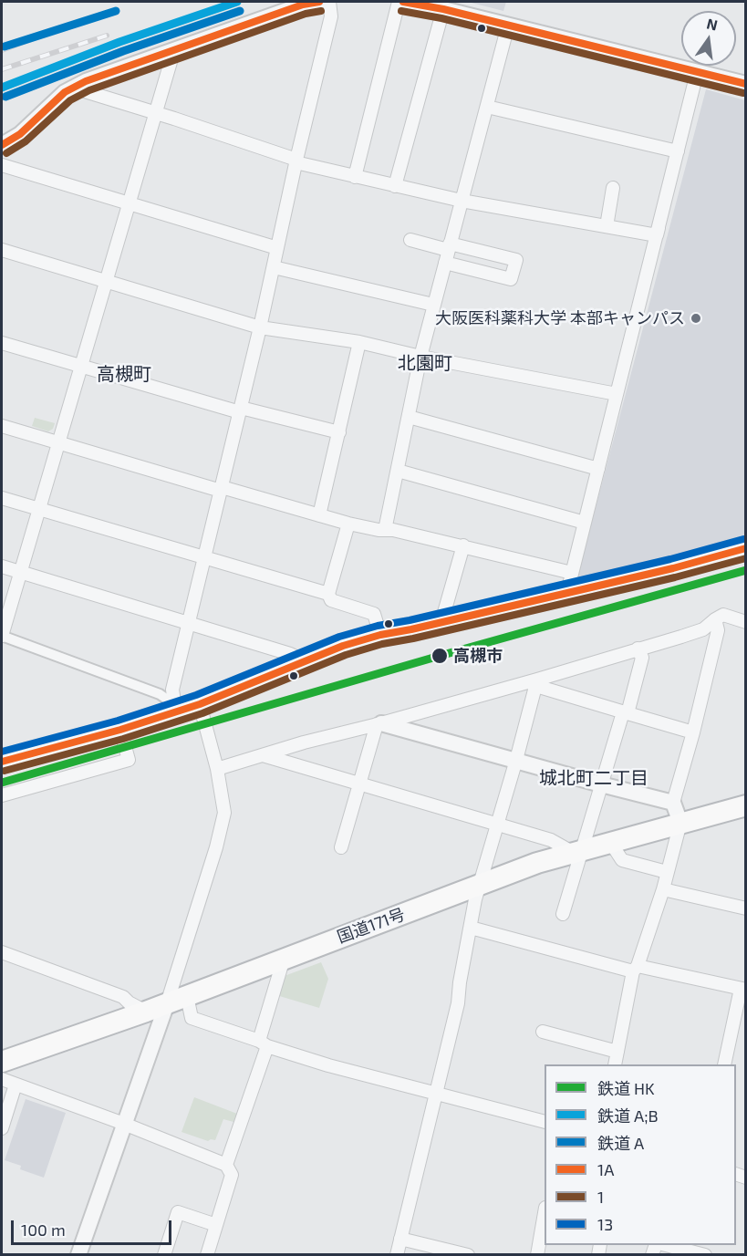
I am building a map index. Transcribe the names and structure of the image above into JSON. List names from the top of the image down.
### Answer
{
  "streets": {
    "highway": ["国道171号"]
  },
  "districts": ["北園町", "高槻町", "城北町二丁目"],
  "places": ["大阪医科薬科大学 本部キャンパス", "高槻市"],
  "lines": [
    "rail line A;B",
    "transit line 1A",
    "rail line A",
    "transit line 1",
    "transit line 13",
    "rail line HK"
  ],
  "legend": [
    "鉄道 HK",
    "鉄道 A;B",
    "鉄道 A",
    "1A",
    "1",
    "13"
  ],
  "scale_bar": "100 m",
  "north": "top"
}
